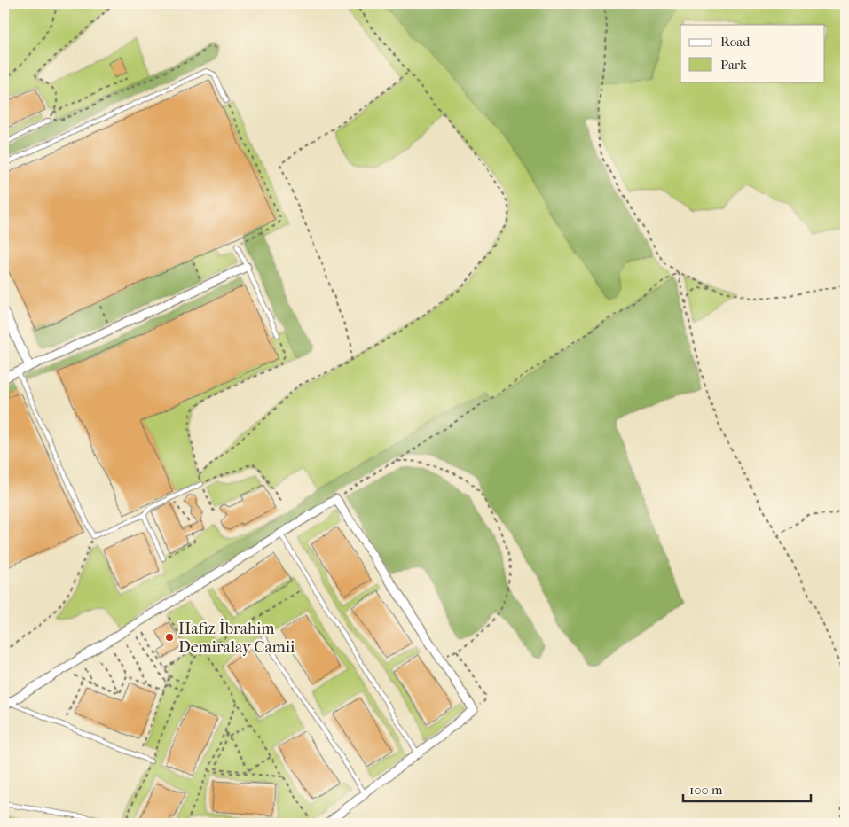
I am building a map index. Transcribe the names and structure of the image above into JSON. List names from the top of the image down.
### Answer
{
  "places": ["Hafız İbrahim Demiralay Camii"],
  "legend": ["Road", "Park"],
  "scale_bar": "100 m"
}
